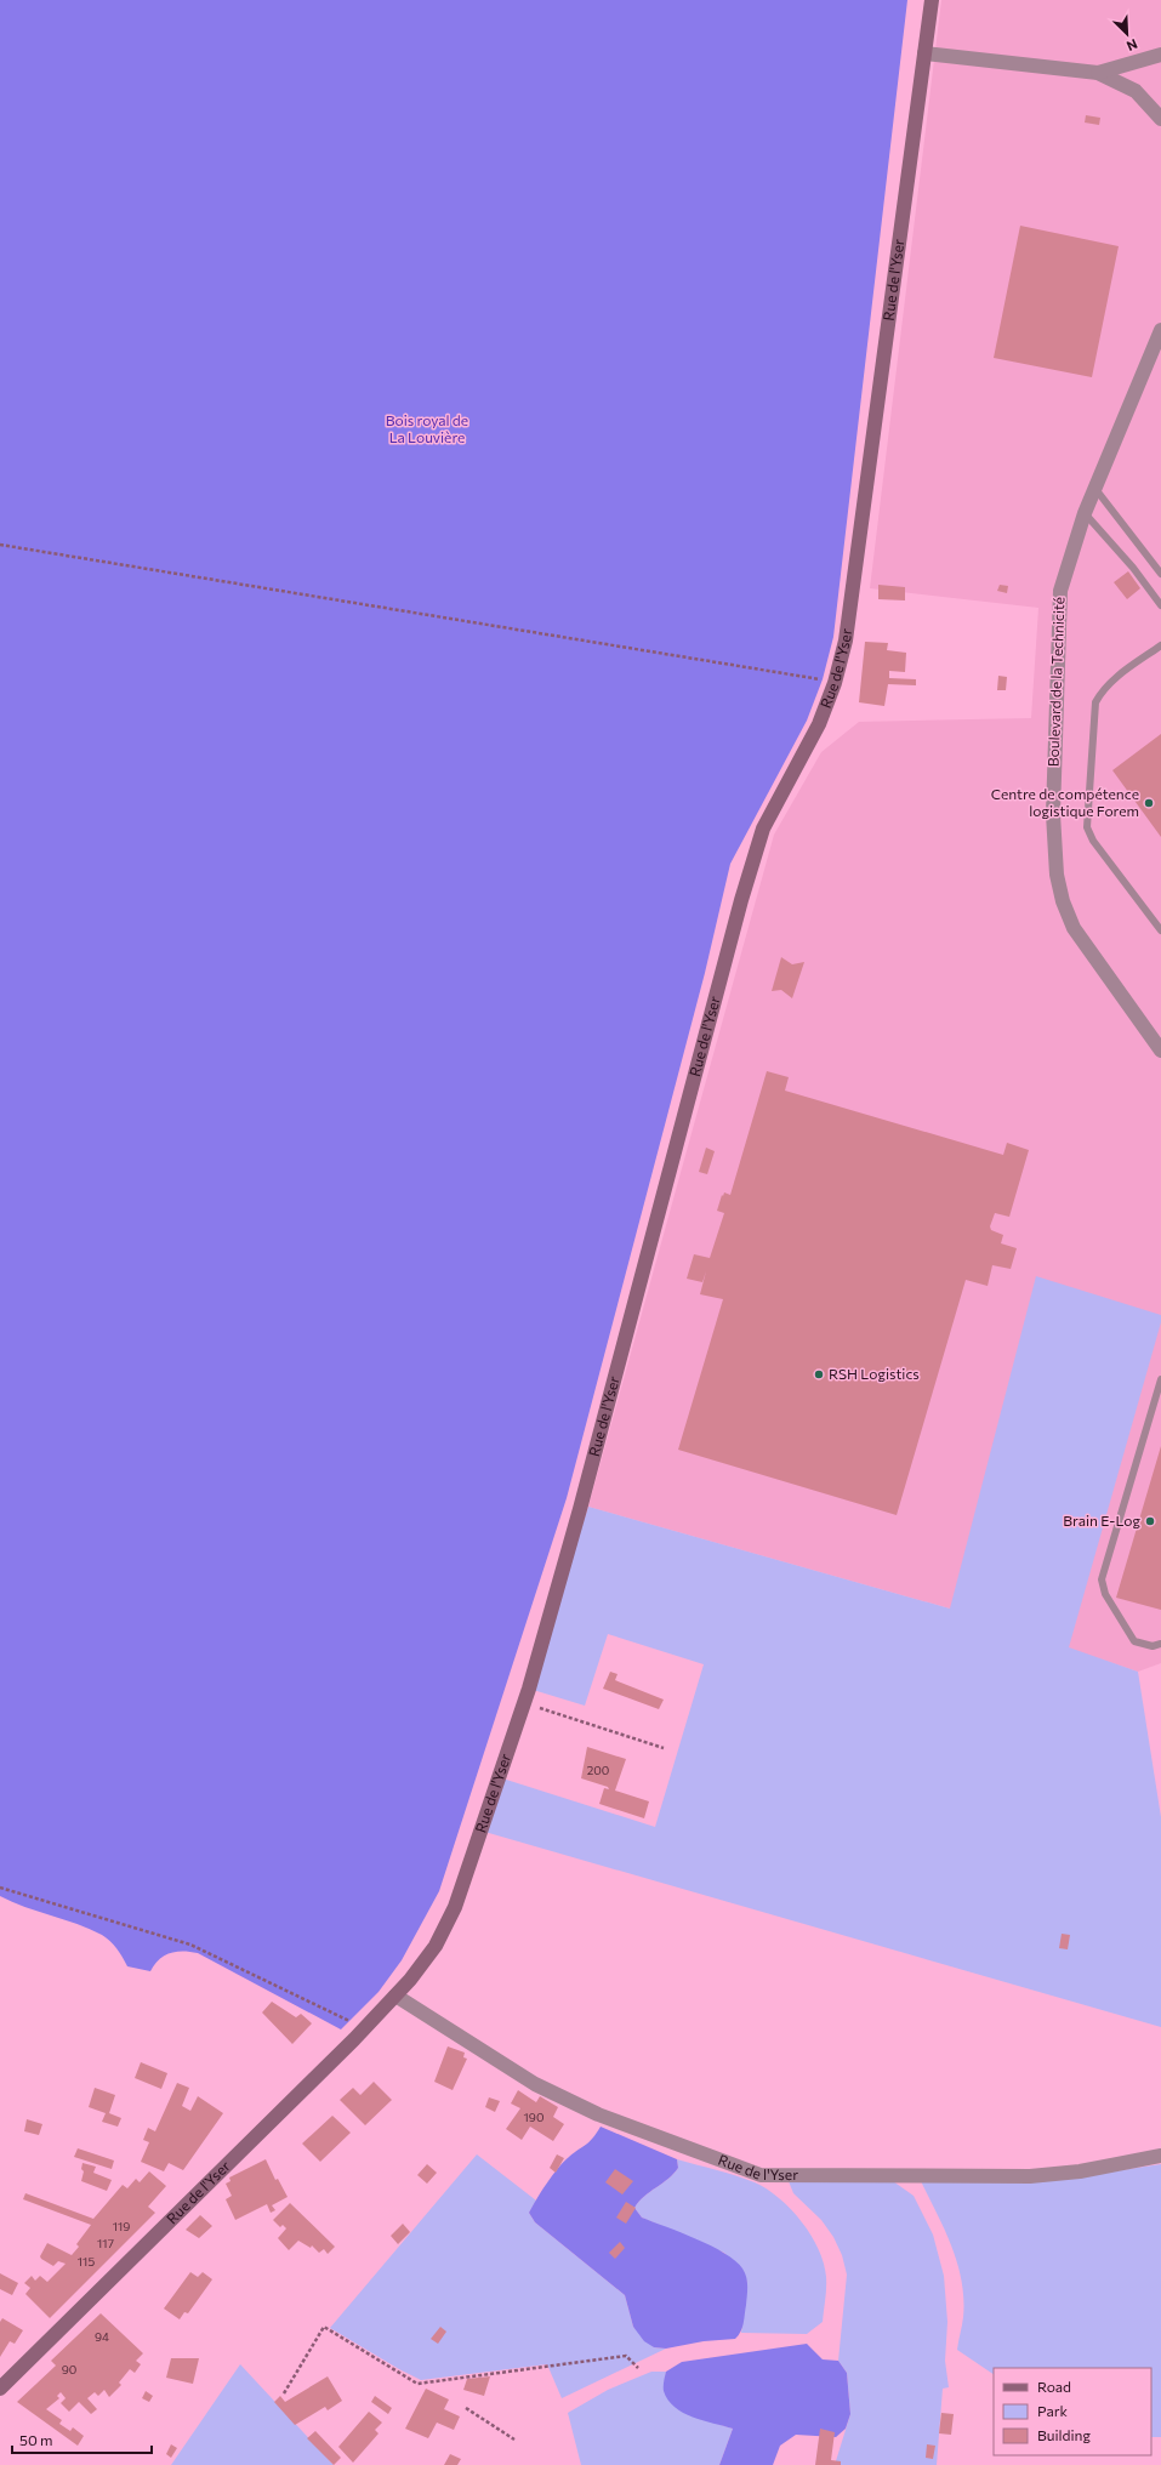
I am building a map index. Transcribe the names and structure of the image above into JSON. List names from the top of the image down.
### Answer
{
  "streets": {
    "street": ["Rue de l'Yser", "Boulevard de la Technicité"]
  },
  "parks": ["Bois royal de La Louvière"],
  "places": ["Centre de compétence logistique Forem", "RSH Logistics", "Brain E-Log"],
  "house_numbers": [
    "200",
    "190",
    "119",
    "117",
    "115",
    "94",
    "90"
  ],
  "legend": ["Road", "Park", "Building"],
  "scale_bar": "50 m",
  "north": "bottom right"
}
